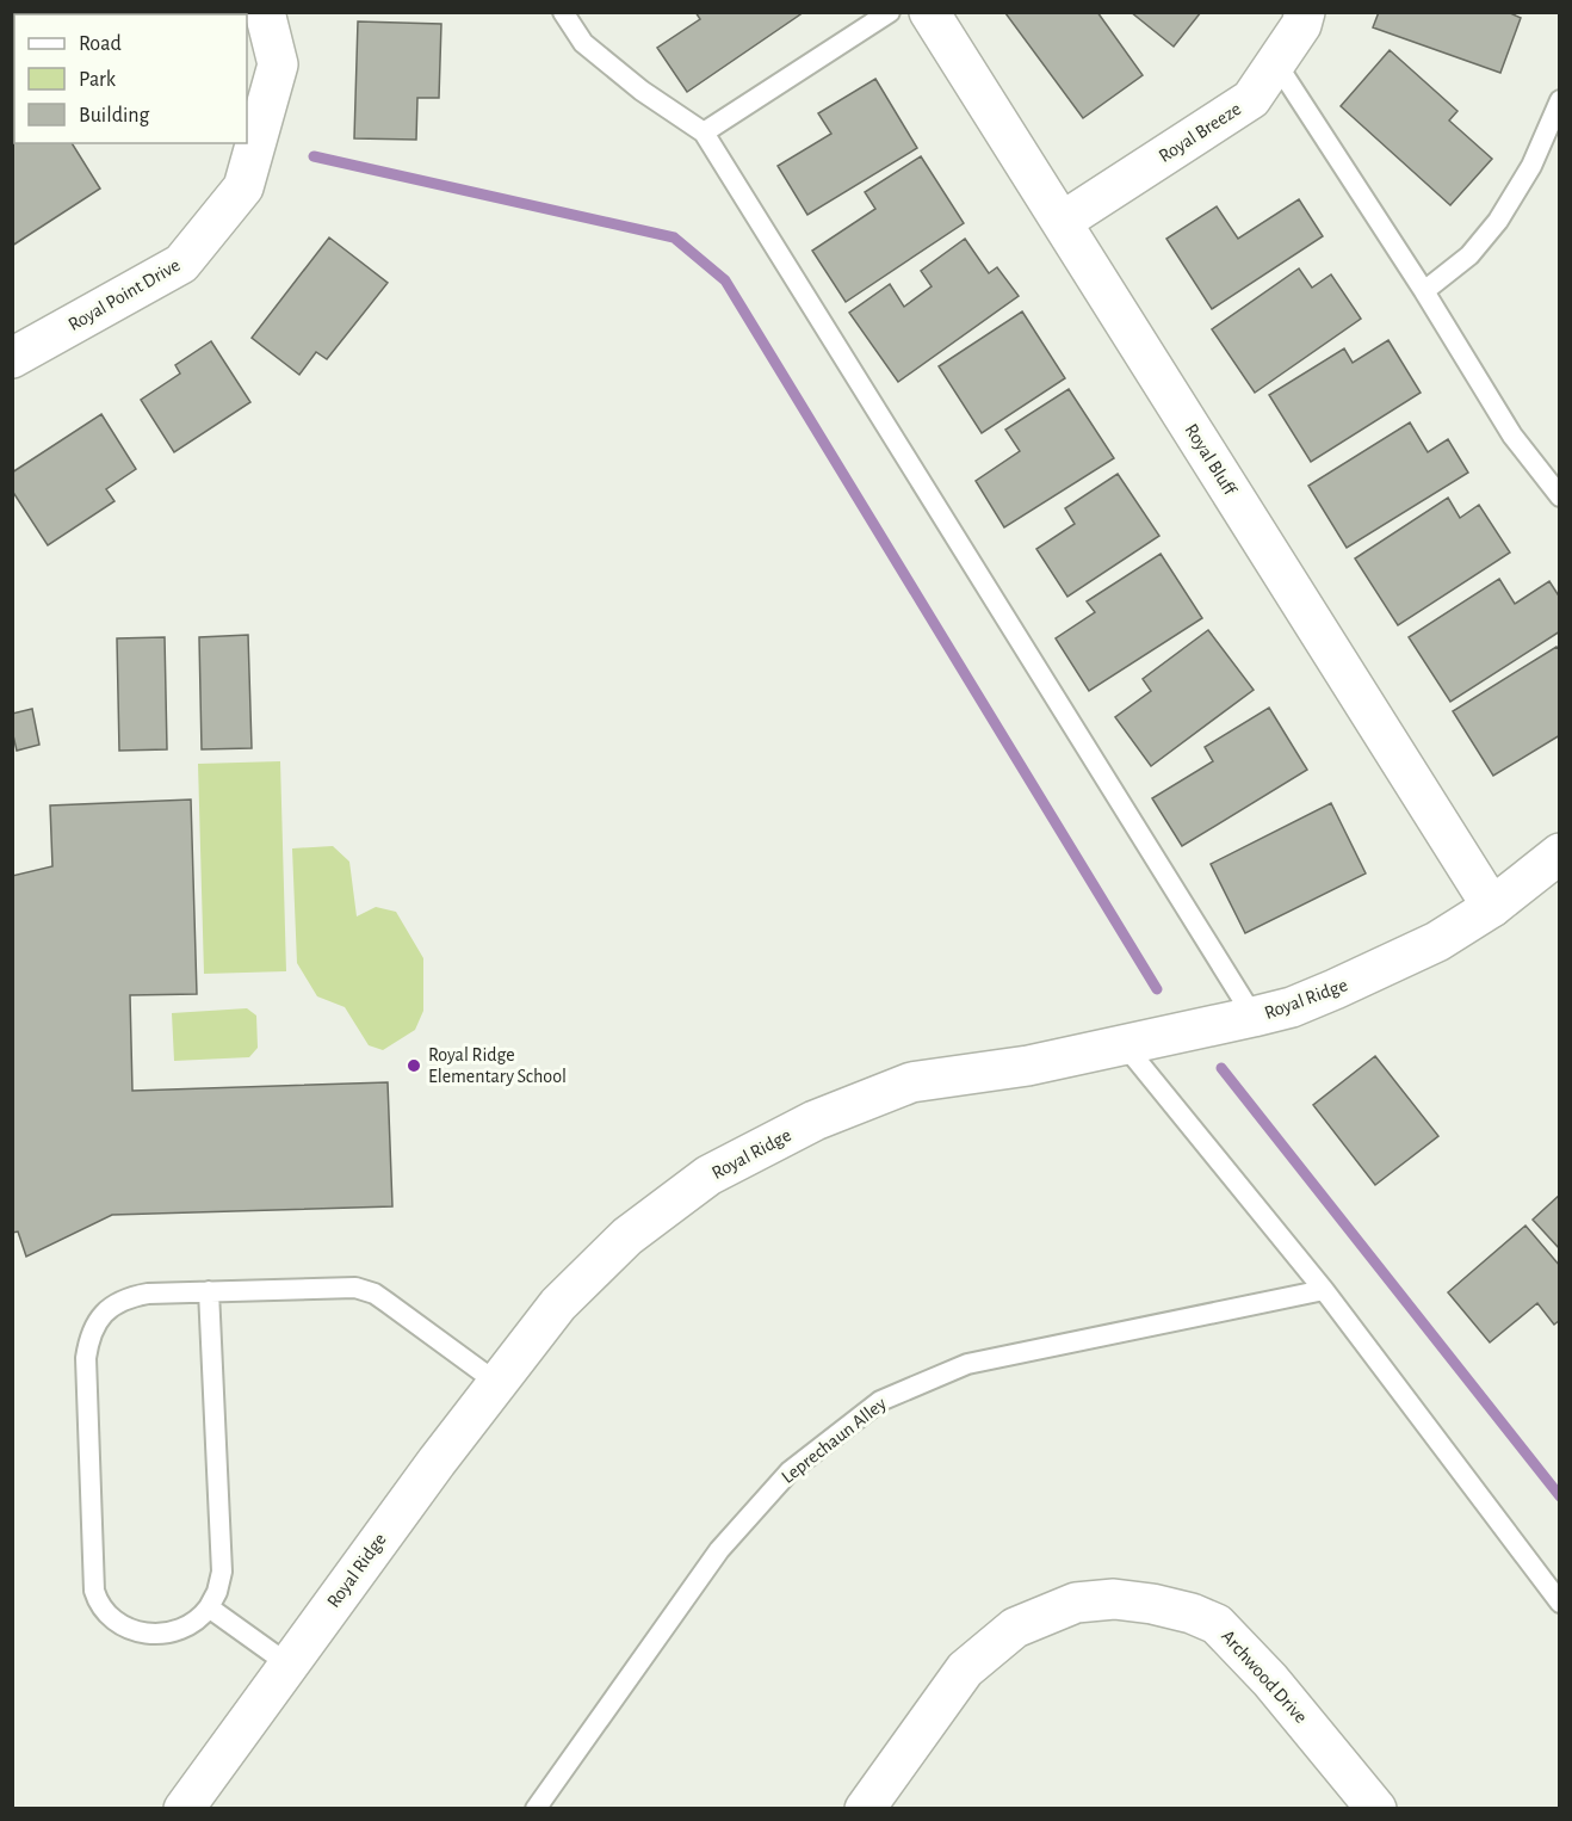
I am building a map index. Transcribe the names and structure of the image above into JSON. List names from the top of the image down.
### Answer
{
  "streets": {
    "street": [
      "Royal Breeze",
      "Royal Point Drive",
      "Royal Bluff",
      "Royal Ridge",
      "Archwood Drive"
    ],
    "lane": ["Leprechaun Alley"]
  },
  "crossings": [
    ["Royal Breeze", "Royal Bluff"],
    ["Royal Bluff", "Royal Ridge"]
  ],
  "places": ["Royal Ridge Elementary School"],
  "legend": ["Road", "Park", "Building"]
}
